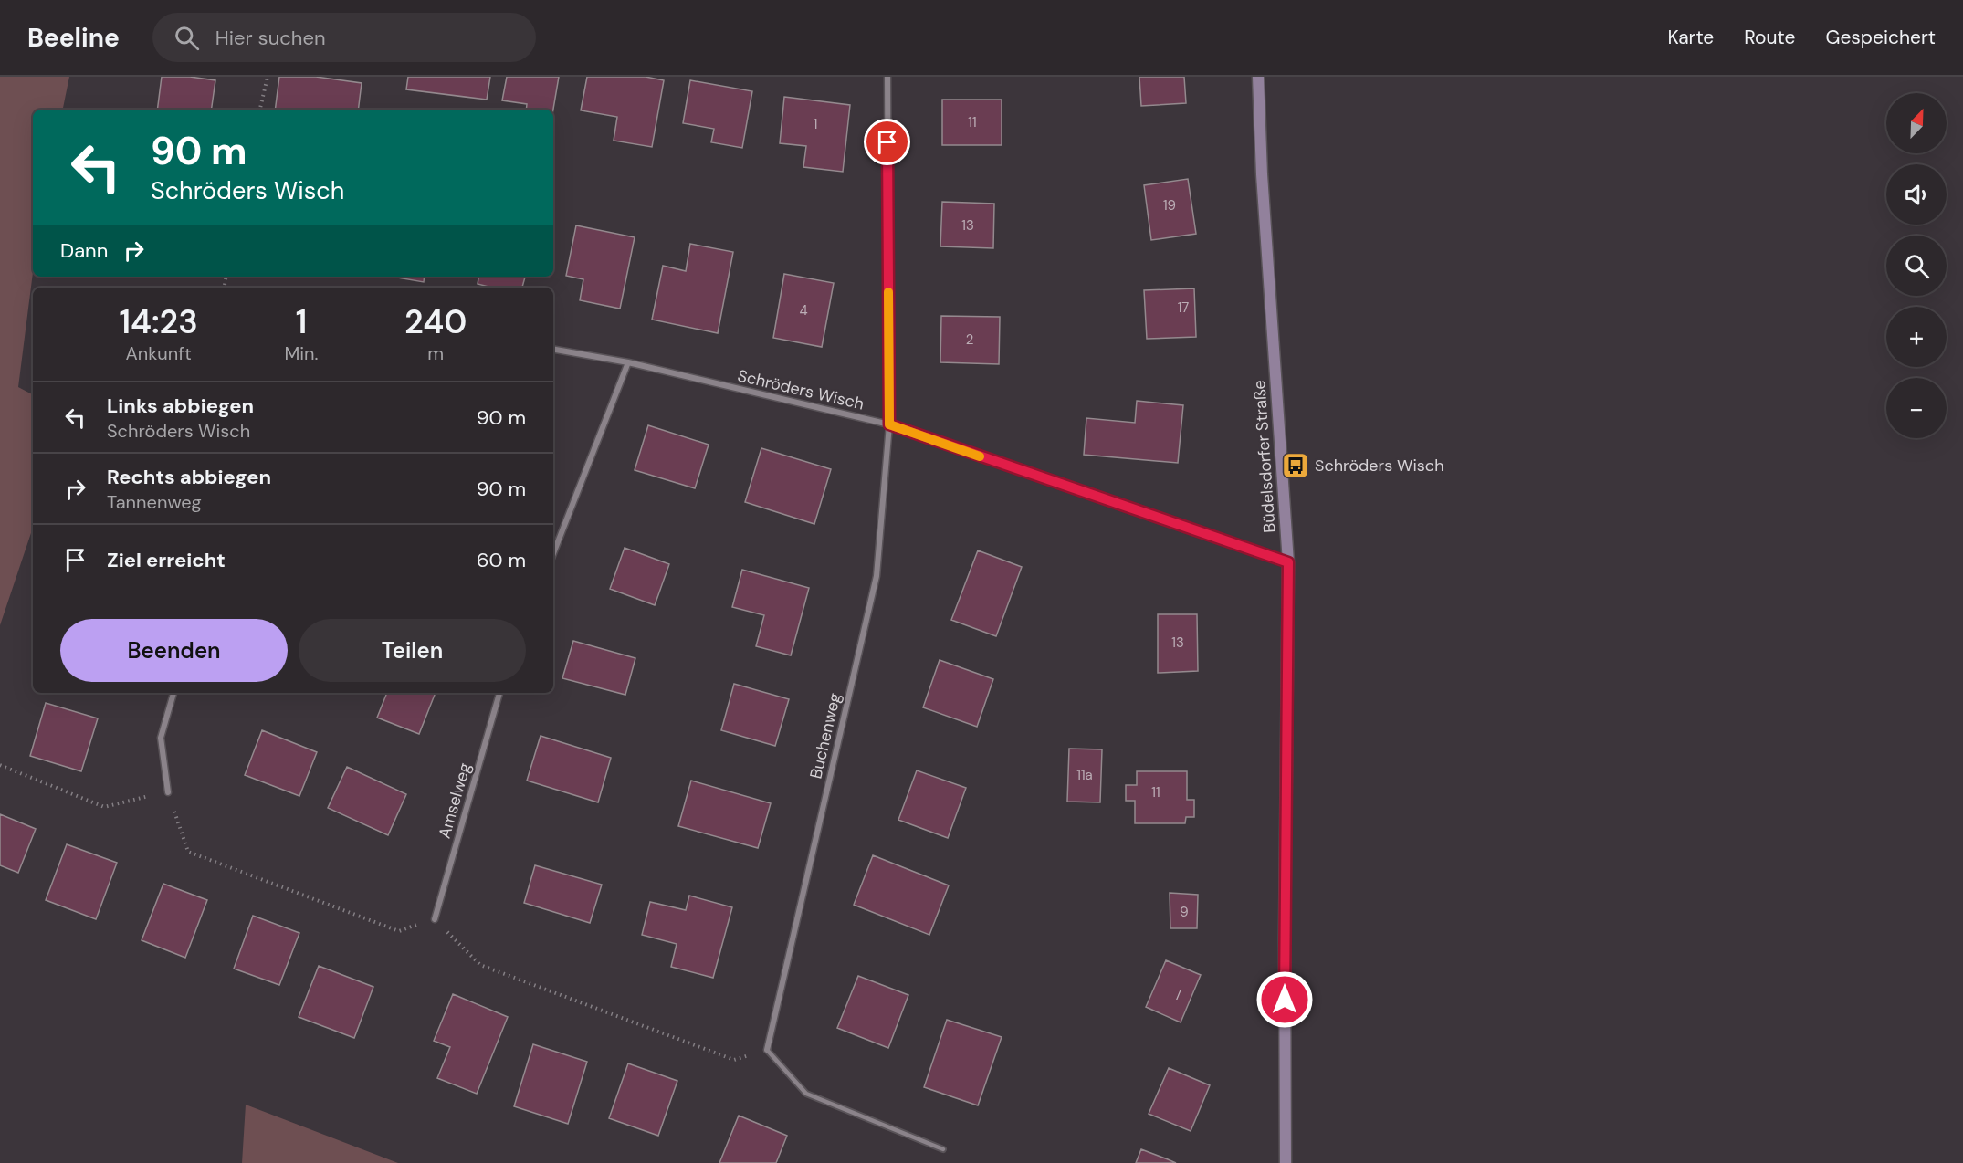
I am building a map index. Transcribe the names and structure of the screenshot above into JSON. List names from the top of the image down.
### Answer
{
  "streets": {
    "street": [
      "Schröders Wisch",
      "Büdelsdorfer Straße",
      "Buchenweg",
      "Amselweg"
    ]
  },
  "crossings": [
    ["Schröders Wisch", "Büdelsdorfer Straße"],
    ["Schröders Wisch", "Buchenweg"]
  ],
  "places": {
    "bus stop": ["Schröders Wisch"]
  },
  "house_numbers": [
    "11",
    "1",
    "19",
    "13",
    "17",
    "4",
    "2",
    "13",
    "11a",
    "11",
    "9",
    "7"
  ],
  "north": "top right",
  "page": {
    "header": "Beeline",
    "search": "Hier suchen",
    "nav": ["Karte", "Route", "Gespeichert"],
    "map_buttons": ["+", "−"],
    "turn": ["90 m", "Schröders Wisch"],
    "then": "Dann",
    "eta": [
      "14:23",
      "Ankunft",
      "1",
      "Min.",
      "240",
      "m"
    ],
    "list": [
      {
        "name": "Links abbiegen",
        "note": "Schröders Wisch",
        "value": "90 m"
      },
      {
        "name": "Rechts abbiegen",
        "note": "Tannenweg",
        "value": "90 m"
      },
      {
        "name": "Ziel erreicht",
        "value": "60 m"
      }
    ],
    "buttons": ["Beenden", "Teilen"]
  }
}
